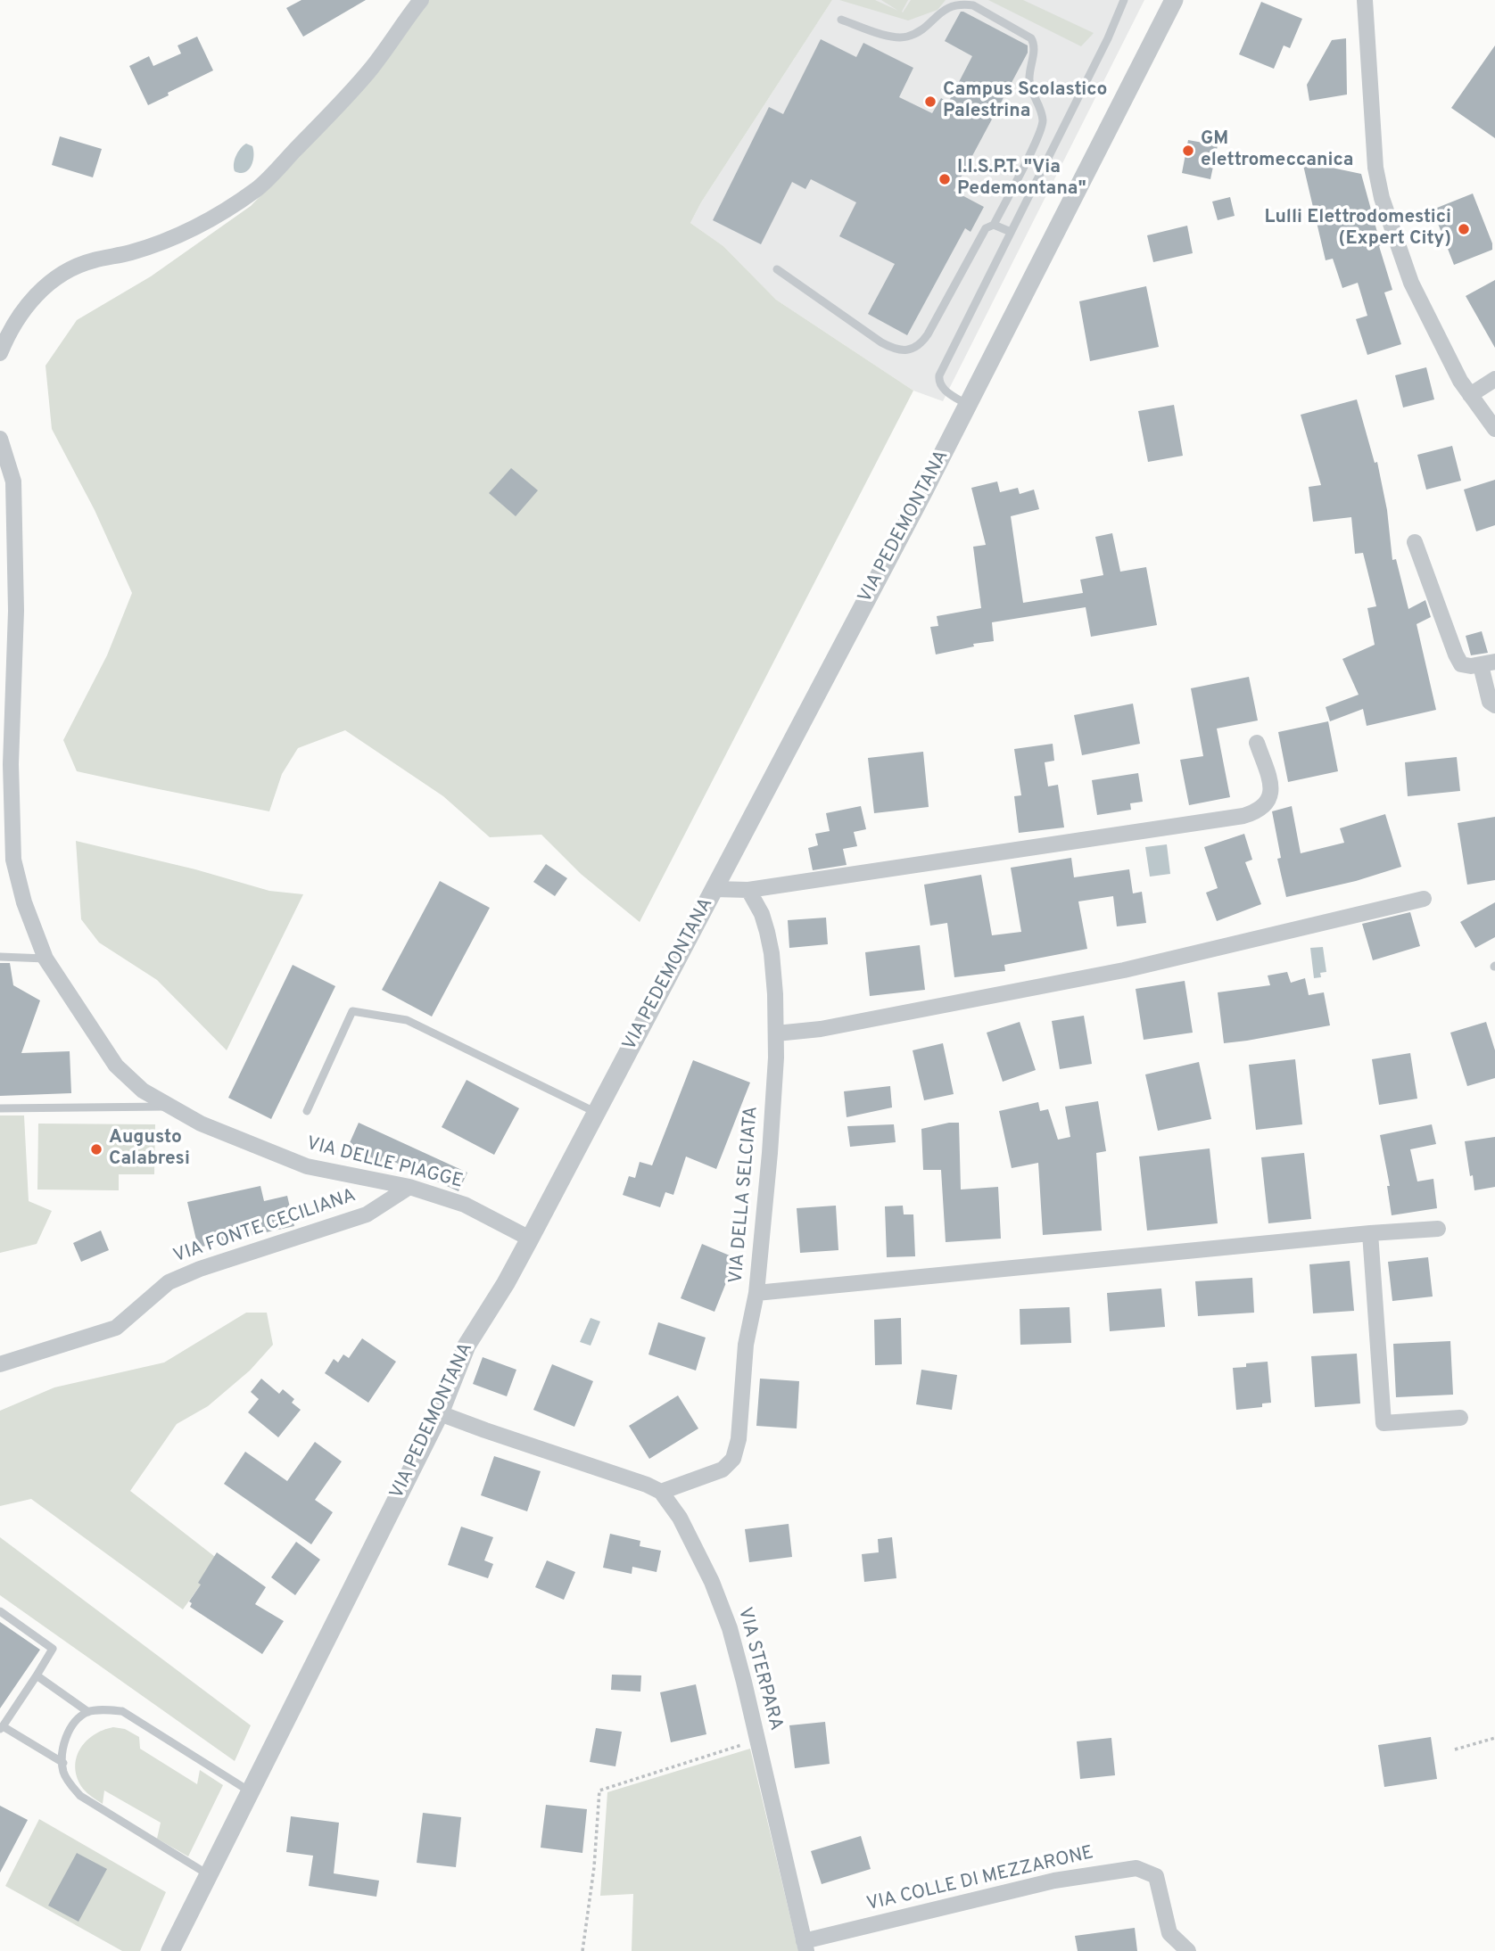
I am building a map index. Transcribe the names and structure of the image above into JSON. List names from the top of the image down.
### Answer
{
  "streets": {
    "street": [
      "VIA PEDEMONTANA",
      "VIA DELLE PIAGGE",
      "VIA DELLA SELCIATA",
      "VIA FONTE CECILIANA",
      "VIA STERPARA",
      "VIA COLLE DI MEZZARONE"
    ]
  },
  "crossings": [
    ["VIA PEDEMONTANA", "VIA DELLE PIAGGE"],
    ["VIA PEDEMONTANA", "VIA STERPARA"],
    ["VIA DELLE PIAGGE", "VIA FONTE CECILIANA"],
    ["VIA DELLA SELCIATA", "VIA STERPARA"],
    ["VIA STERPARA", "VIA COLLE DI MEZZARONE"]
  ],
  "places": [
    "Campus Scolastico Palestrina",
    "GM elettromeccanica",
    "I.I.S.P.T. \"Via Pedemontana\"",
    "Lulli Elettrodomestici (Expert City)",
    "Augusto Calabresi"
  ]
}
